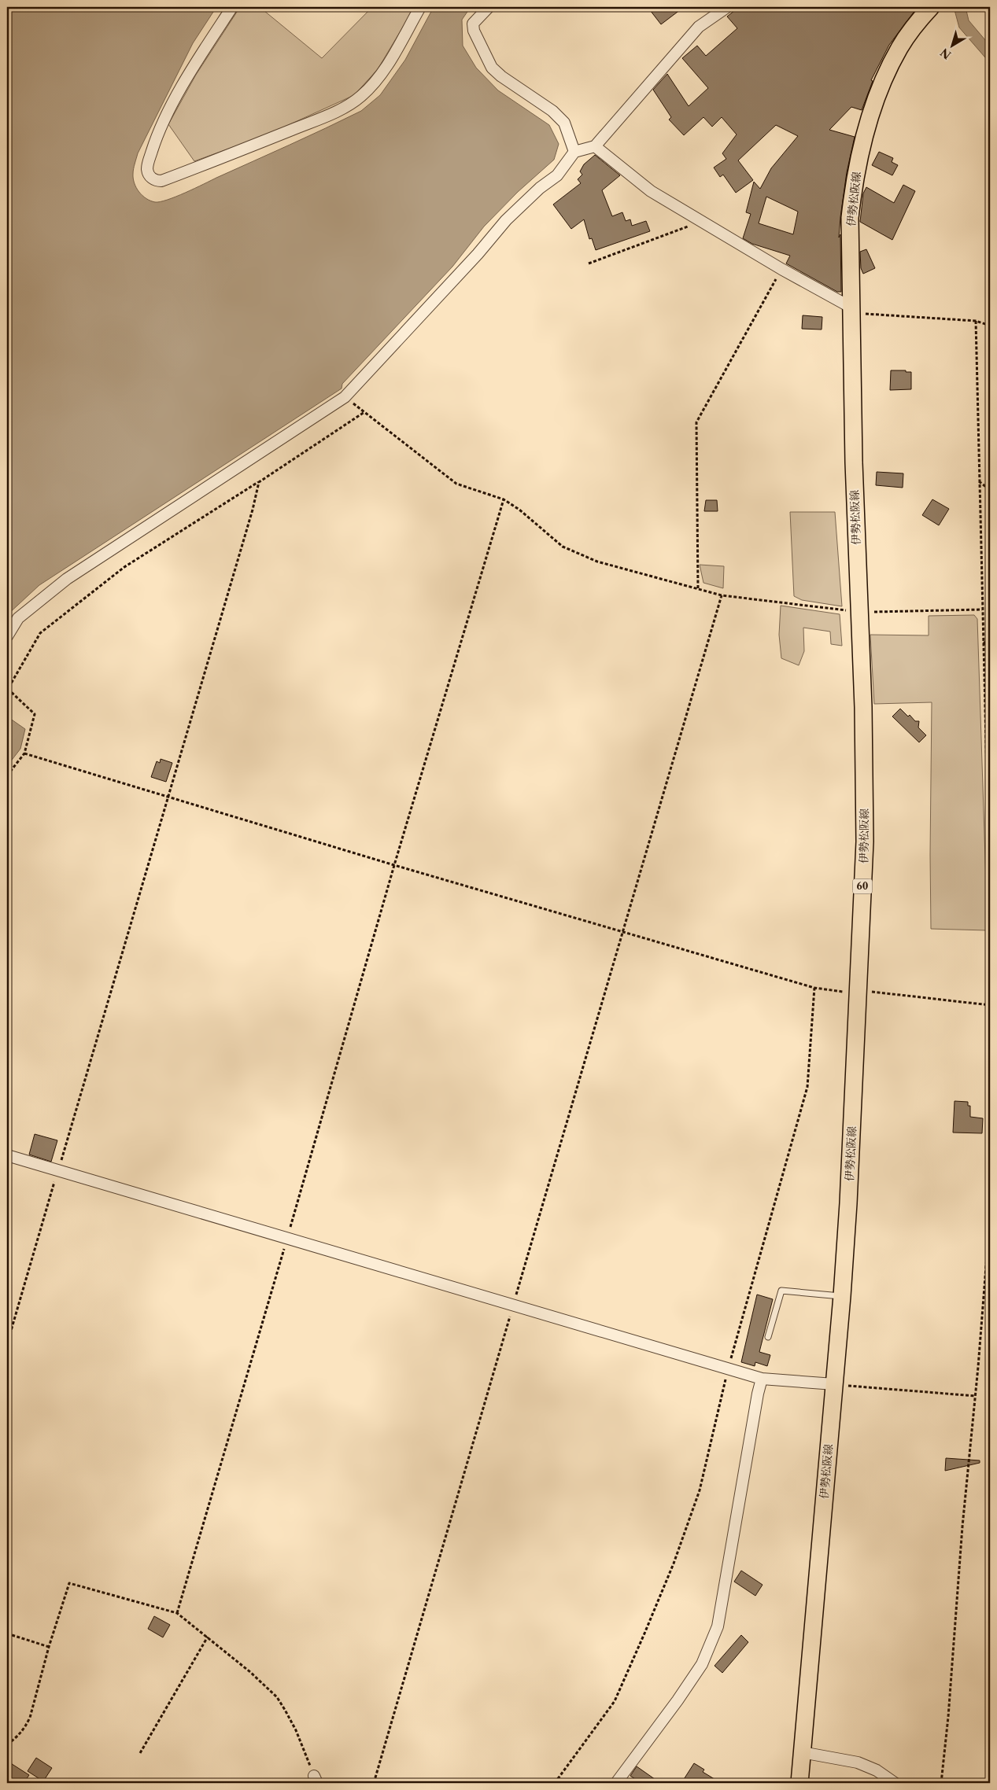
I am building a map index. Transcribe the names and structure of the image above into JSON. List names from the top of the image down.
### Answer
{
  "streets": {
    "main road": ["伊勢松阪線", "60"]
  },
  "north": "bottom left"
}
